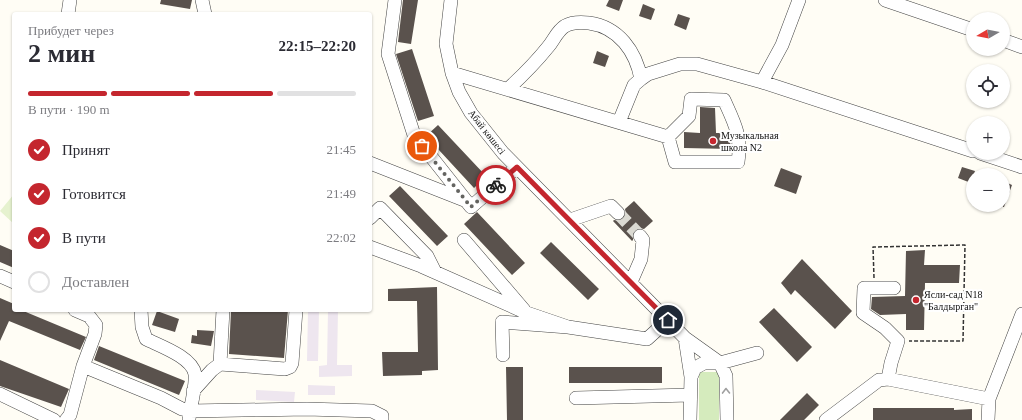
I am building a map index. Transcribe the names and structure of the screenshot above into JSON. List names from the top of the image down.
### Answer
{
  "streets": {
    "street": ["Абай көшесі"]
  },
  "places": ["Музыкальная школа N2", "Ясли-сад N18 \"Балдырган\""],
  "north": "left",
  "page": {
    "map_buttons": ["+", "−"],
    "heading": ["2 мин", "Прибудет через", "22:15–22:20"],
    "bar": "В пути · 190 m",
    "list": [
      ["Принят", "21:45"],
      ["Готовится", "21:49"],
      ["В пути", "22:02"],
      "Доставлен"
    ]
  }
}
